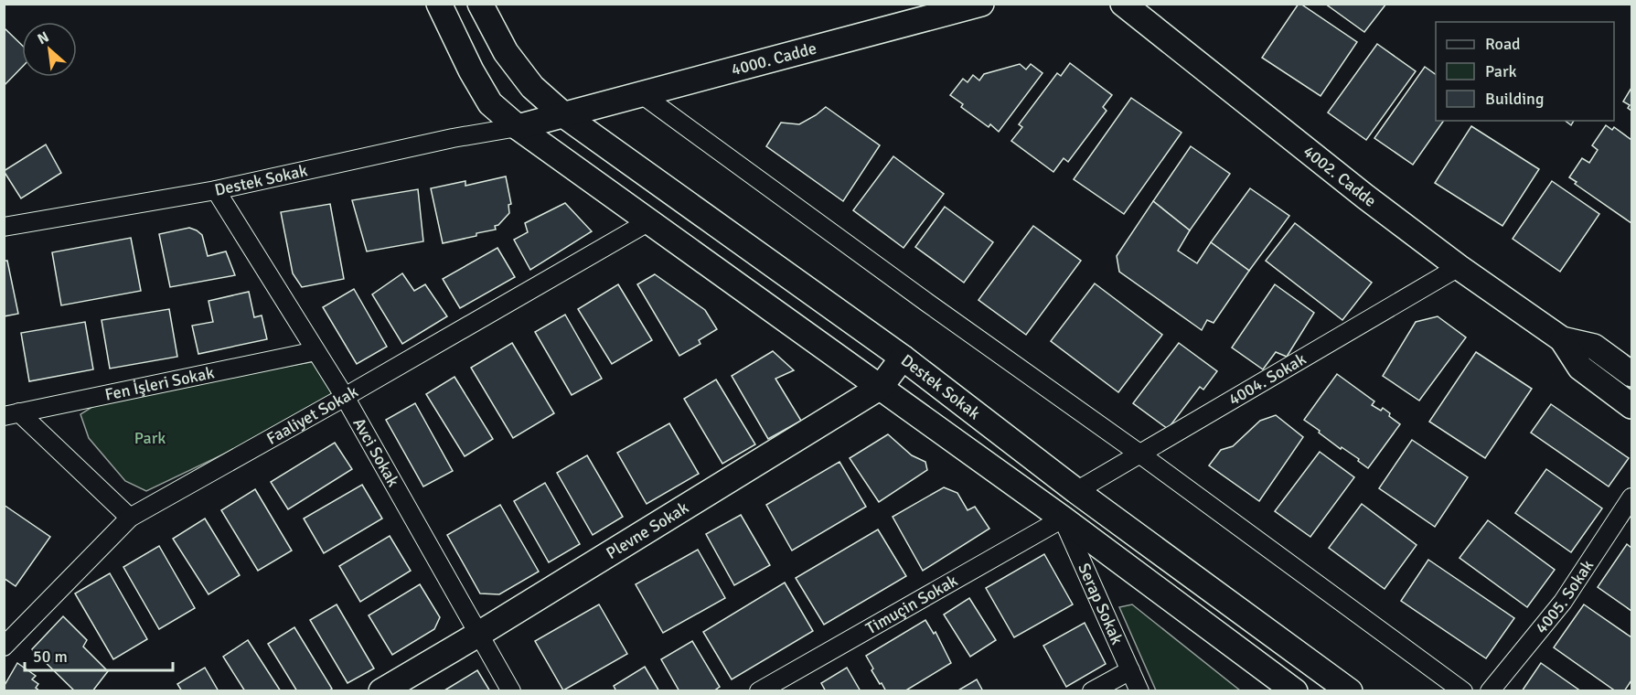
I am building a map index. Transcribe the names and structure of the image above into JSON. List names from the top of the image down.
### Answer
{
  "streets": {
    "street": [
      "4000. Cadde",
      "4002. Cadde",
      "Destek Sokak",
      "4004. Sokak",
      "Fen İşleri Sokak",
      "Faaliyet Sokak",
      "Avci Sokak",
      "Plevne Sokak",
      "4005. Sokak",
      "Timuçin Sokak",
      "Serap Sokak"
    ]
  },
  "crossings": [
    ["4000. Cadde", "Destek Sokak"],
    ["4002. Cadde", "4004. Sokak"],
    ["Destek Sokak", "4004. Sokak"],
    ["Destek Sokak", "Avci Sokak"],
    ["Destek Sokak", "Plevne Sokak"],
    ["Fen İşleri Sokak", "Avci Sokak"],
    ["Faaliyet Sokak", "Avci Sokak"],
    ["Avci Sokak", "Plevne Sokak"],
    ["Timuçin Sokak", "Serap Sokak"]
  ],
  "parks": ["Park"],
  "legend": ["Road", "Park", "Building"],
  "scale_bar": "50 m",
  "north": "top left"
}
